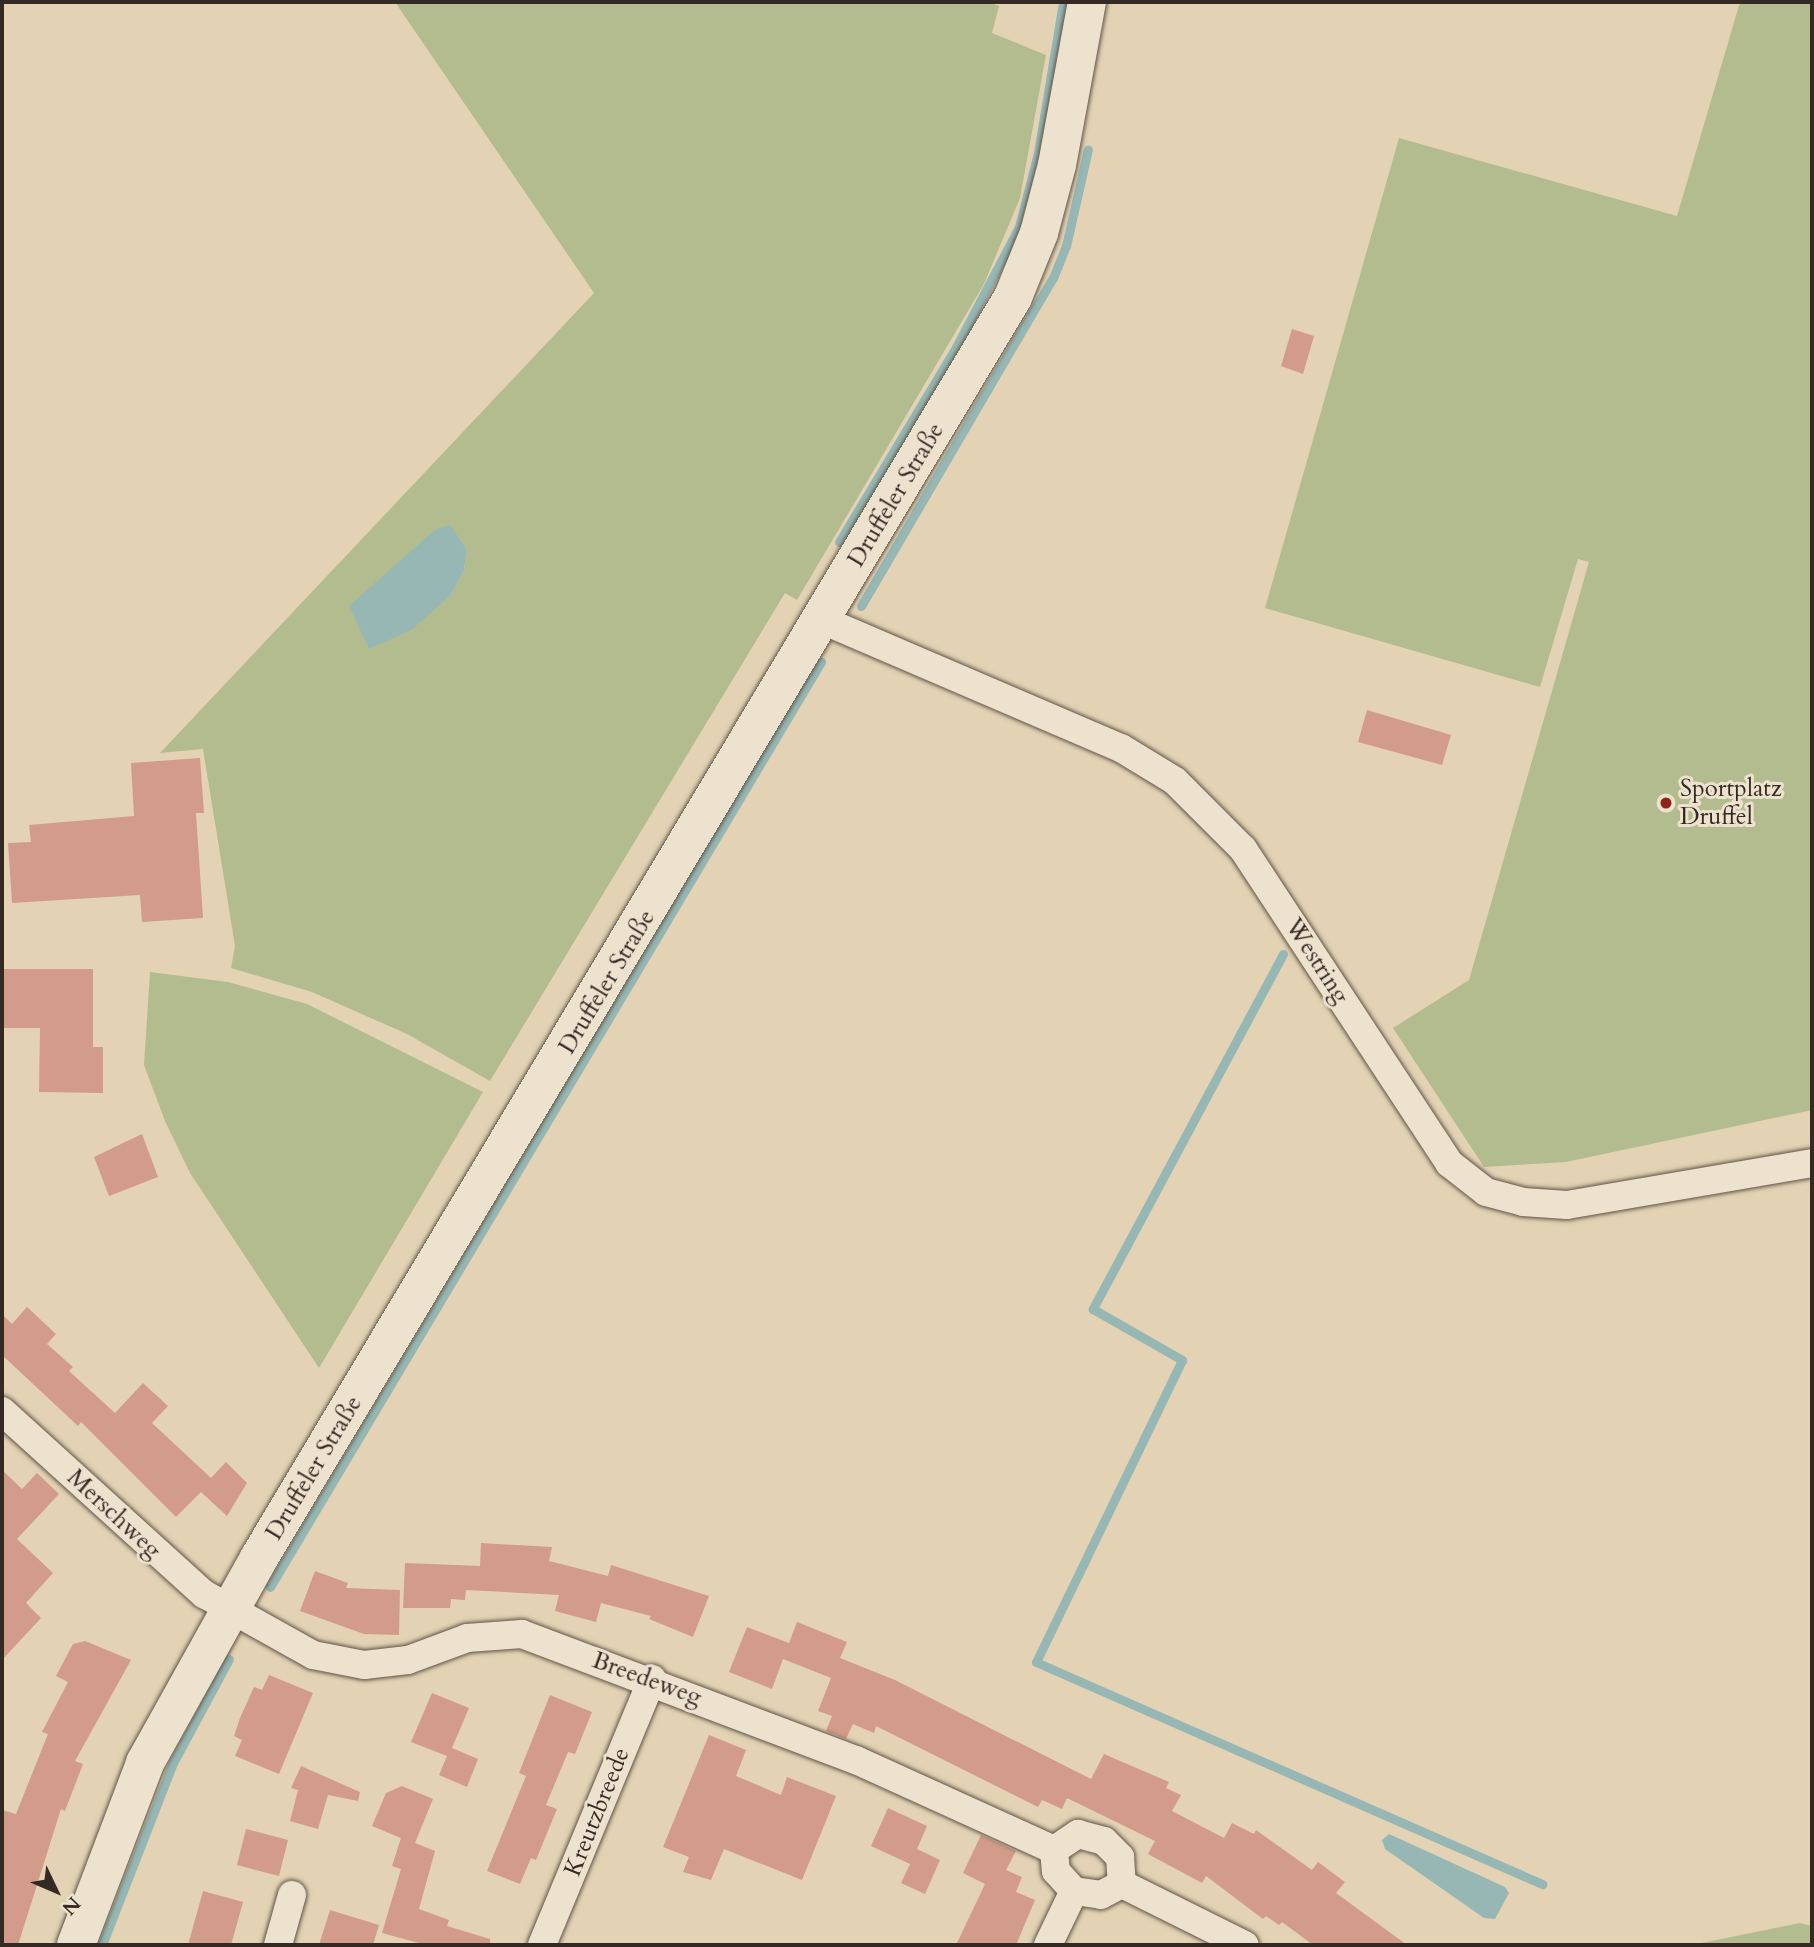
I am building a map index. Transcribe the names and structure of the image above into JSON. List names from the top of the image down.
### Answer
{
  "streets": {
    "street": [
      "Druffeler Straße",
      "Westring",
      "Merschweg",
      "Breedeweg",
      "Kreutzbreede"
    ]
  },
  "crossings": [
    ["Druffeler Straße", "Westring"],
    ["Druffeler Straße", "Merschweg"],
    ["Druffeler Straße", "Breedeweg"],
    ["Merschweg", "Breedeweg"],
    ["Breedeweg", "Kreutzbreede"]
  ],
  "places": ["Sportplatz Druffel"],
  "north": "bottom right"
}
